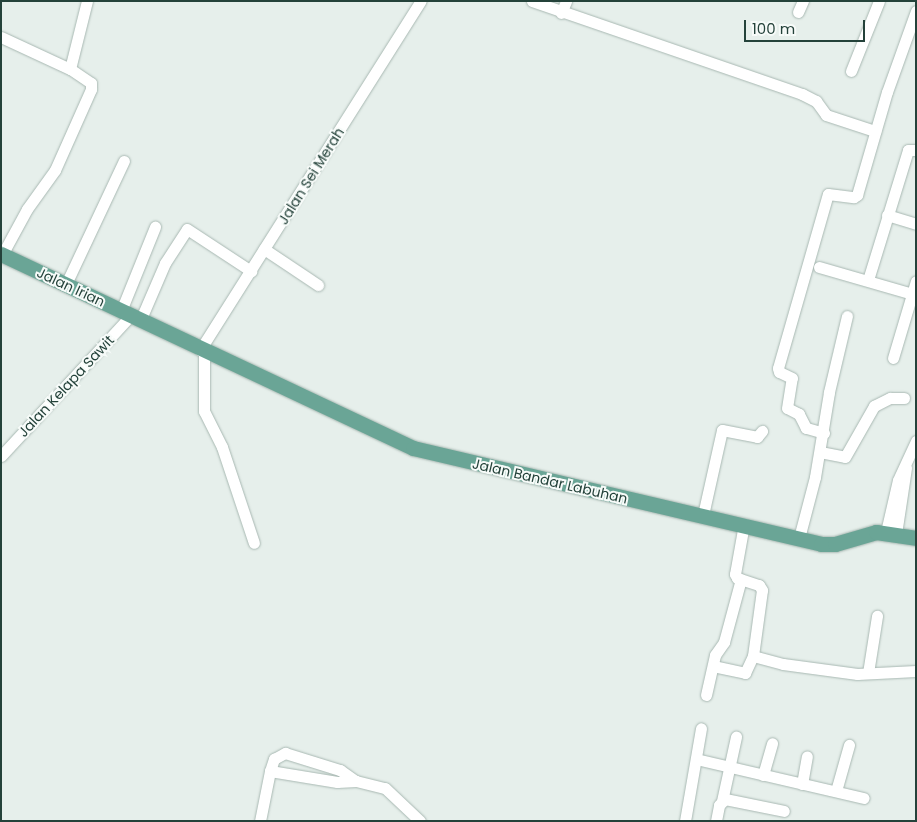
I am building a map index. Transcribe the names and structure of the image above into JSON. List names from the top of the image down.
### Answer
{
  "streets": {
    "main road": ["Jalan Irian", "Jalan Bandar Labuhan"],
    "street": ["Jalan Sei Merah", "Jalan Kelapa Sawit"]
  },
  "crossings": [
    ["Jalan Sei Merah", "Jalan Irian"],
    ["Jalan Sei Merah", "Jalan Bandar Labuhan"],
    ["Jalan Irian", "Jalan Kelapa Sawit"],
    ["Jalan Irian", "Jalan Bandar Labuhan"]
  ],
  "scale_bar": "100 m"
}
